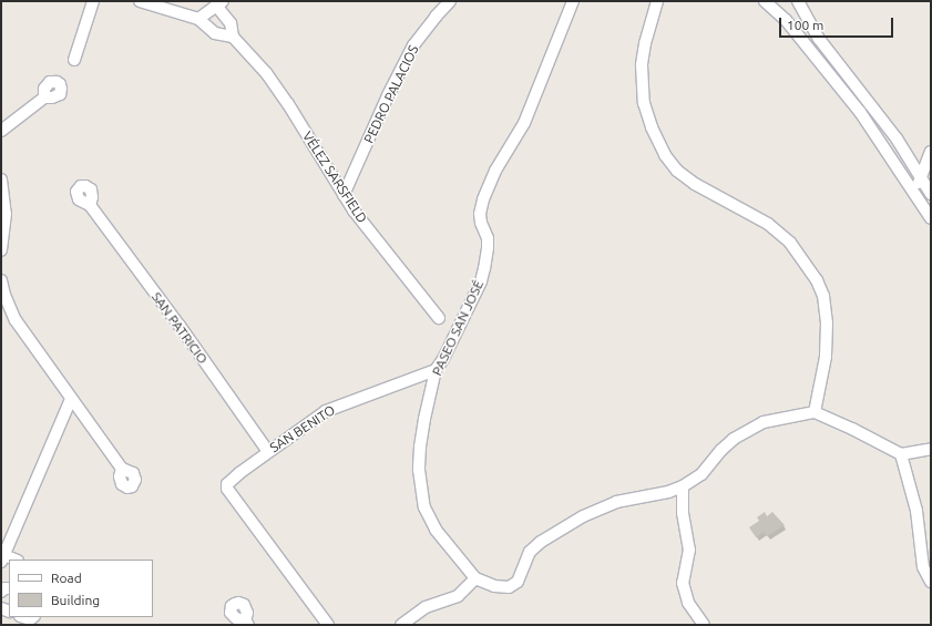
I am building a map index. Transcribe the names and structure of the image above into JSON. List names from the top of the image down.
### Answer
{
  "streets": {
    "street": [
      "PEDRO PALACIOS",
      "VÉLEZ SARSFIELD",
      "SAN PATRICIO",
      "PASEO SAN JOSÉ",
      "SAN BENITO"
    ]
  },
  "crossings": [
    ["PEDRO PALACIOS", "VÉLEZ SARSFIELD"],
    ["SAN PATRICIO", "SAN BENITO"],
    ["PASEO SAN JOSÉ", "SAN BENITO"]
  ],
  "legend": ["Road", "Building"],
  "scale_bar": "100 m"
}
